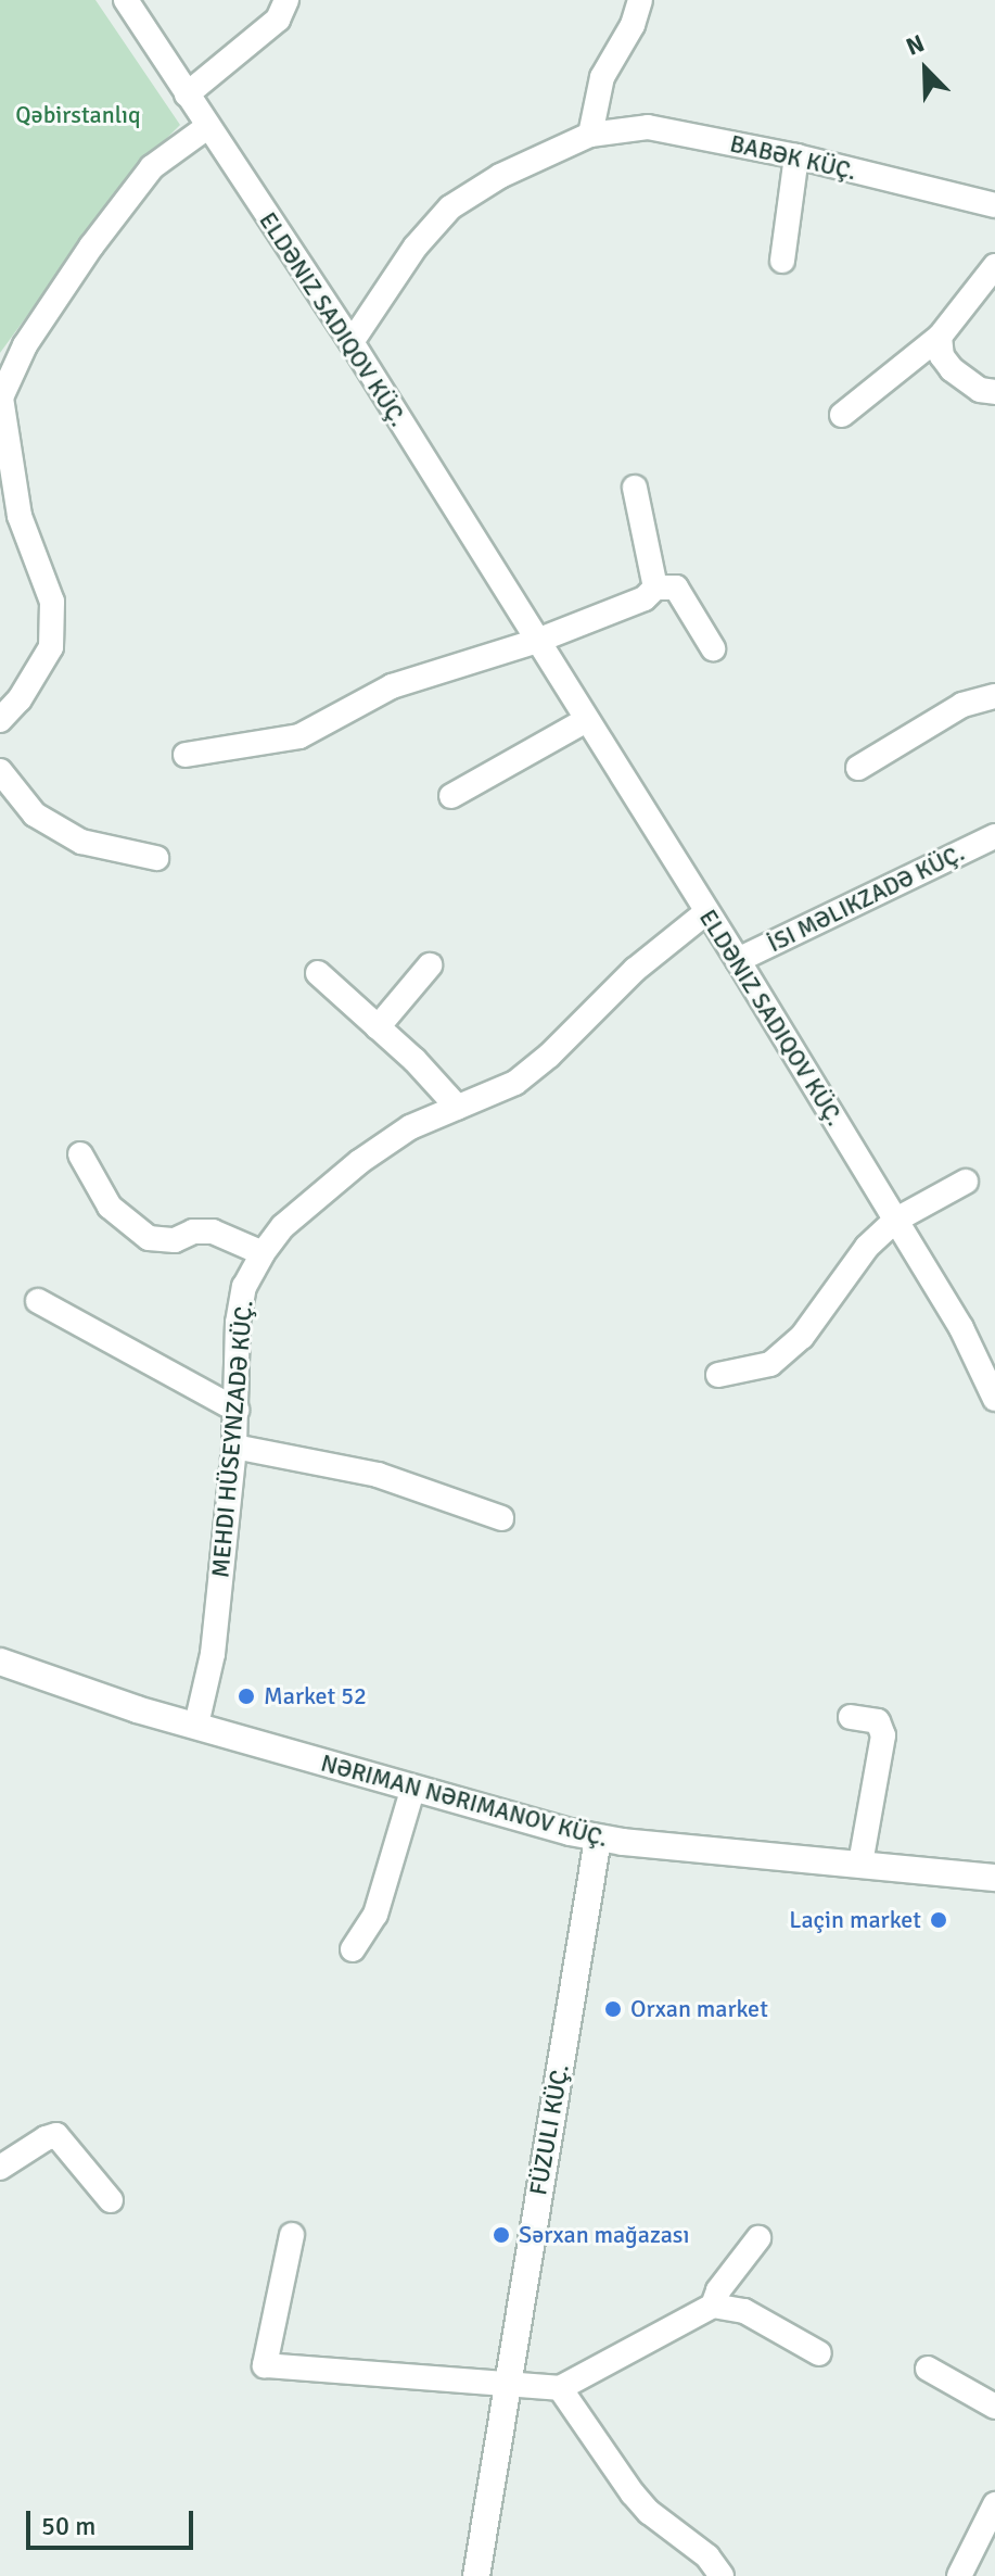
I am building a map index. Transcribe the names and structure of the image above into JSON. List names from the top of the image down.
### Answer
{
  "streets": {
    "street": [
      "BABƏK KÜÇ.",
      "İSI MƏLIKZADƏ KÜÇ.",
      "MEHDI HÜSEYNZADƏ KÜÇ.",
      "NƏRIMAN NƏRIMANOV KÜÇ.",
      "FÜZULI KÜÇ."
    ]
  },
  "crossings": [
    ["MEHDI HÜSEYNZADƏ KÜÇ.", "NƏRIMAN NƏRIMANOV KÜÇ."],
    ["NƏRIMAN NƏRIMANOV KÜÇ.", "FÜZULI KÜÇ."]
  ],
  "parks": ["Qəbirstanlıq"],
  "places": [
    "Market 52",
    "Laçin market",
    "Orxan market",
    "Sərxan mağazası"
  ],
  "scale_bar": "50 m",
  "north": "top left"
}
